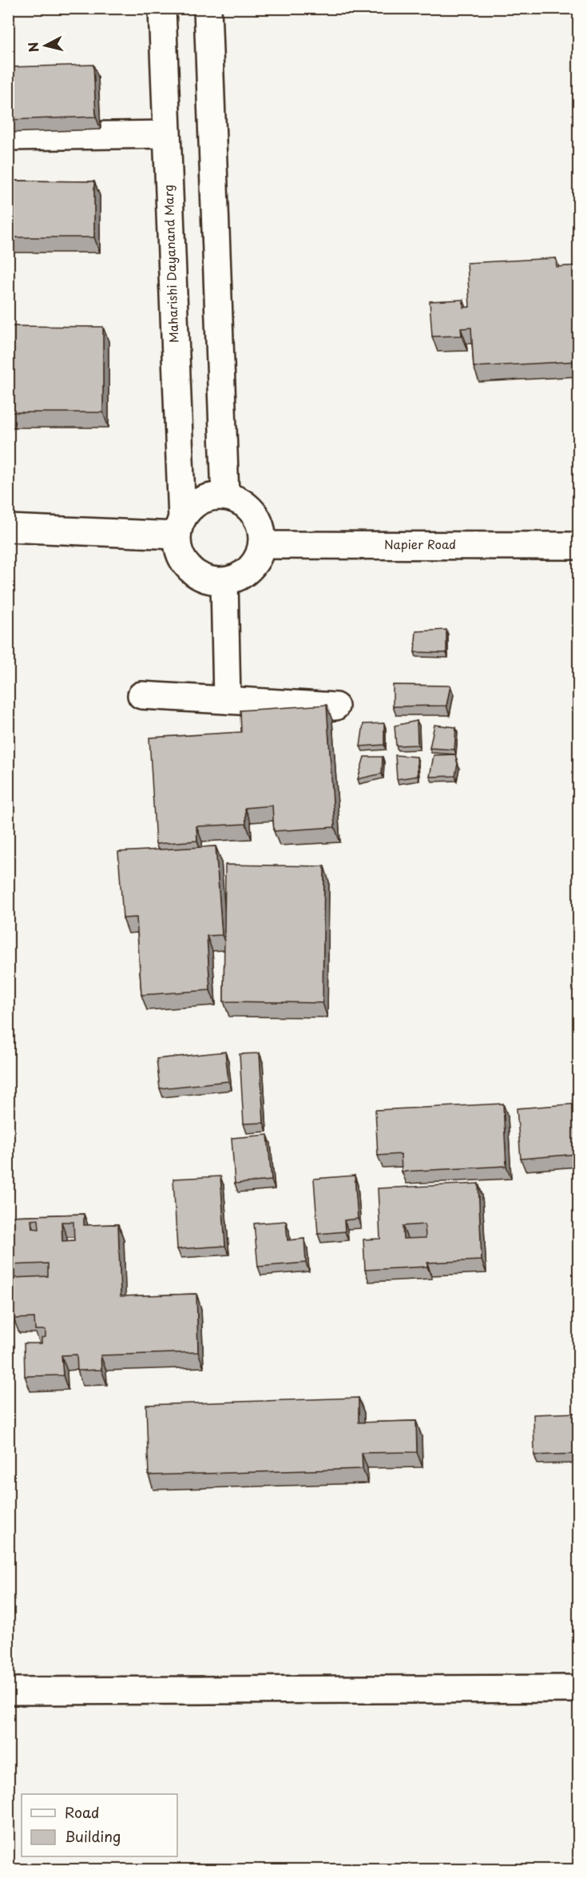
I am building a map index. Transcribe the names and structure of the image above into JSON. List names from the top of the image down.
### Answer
{
  "streets": {
    "street": ["Maharishi Dayanand Marg", "Napier Road"]
  },
  "crossings": [
    ["Maharishi Dayanand Marg", "Napier Road"]
  ],
  "legend": ["Road", "Building"],
  "north": "left"
}
